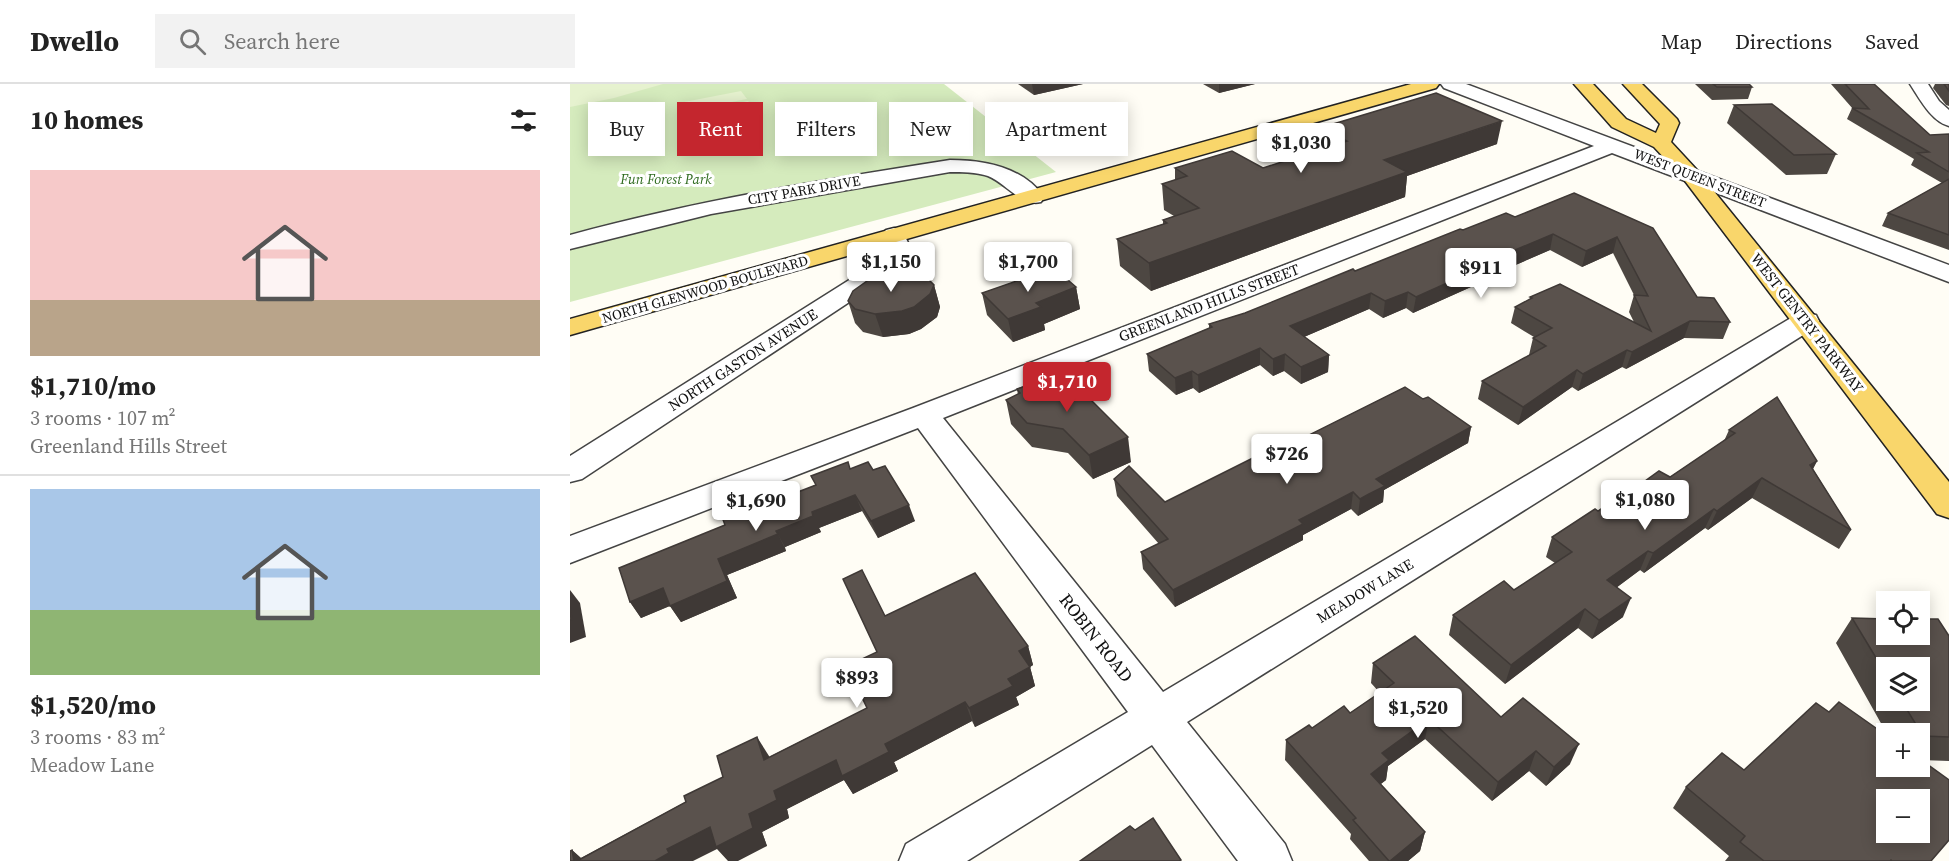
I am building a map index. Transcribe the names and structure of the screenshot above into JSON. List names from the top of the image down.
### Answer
{
  "streets": {
    "main road": ["NORTH GLENWOOD BOULEVARD", "WEST GENTRY PARKWAY"],
    "street": [
      "WEST QUEEN STREET",
      "CITY PARK DRIVE",
      "GREENLAND HILLS STREET",
      "NORTH GASTON AVENUE",
      "MEADOW LANE",
      "ROBIN ROAD"
    ]
  },
  "crossings": [
    ["WEST QUEEN STREET", "GREENLAND HILLS STREET"],
    ["WEST QUEEN STREET", "WEST GENTRY PARKWAY"],
    ["CITY PARK DRIVE", "NORTH GLENWOOD BOULEVARD"],
    ["NORTH GLENWOOD BOULEVARD", "NORTH GASTON AVENUE"],
    ["GREENLAND HILLS STREET", "ROBIN ROAD"],
    ["WEST GENTRY PARKWAY", "MEADOW LANE"],
    ["MEADOW LANE", "ROBIN ROAD"]
  ],
  "parks": ["Fun Forest Park"],
  "page": {
    "header": "Dwello",
    "search": "Search here",
    "nav": ["Map", "Directions", "Saved"],
    "heading": "10 homes",
    "chip": [
      "Buy",
      "Rent",
      "Filters",
      "New",
      "Apartment"
    ],
    "price": [
      "$1,030",
      "$1,150",
      "$1,700",
      "$911",
      "$1,710",
      "$726",
      "$1,080",
      "$1,690",
      "$893",
      "$1,520"
    ],
    "list": [
      {
        "name": "$1,710/mo",
        "note": "3 rooms · 107 m² · Greenland Hills Street"
      },
      {
        "name": "$1,520/mo",
        "note": "3 rooms · 83 m² · Meadow Lane"
      }
    ],
    "map_buttons": ["+", "−"]
  }
}
